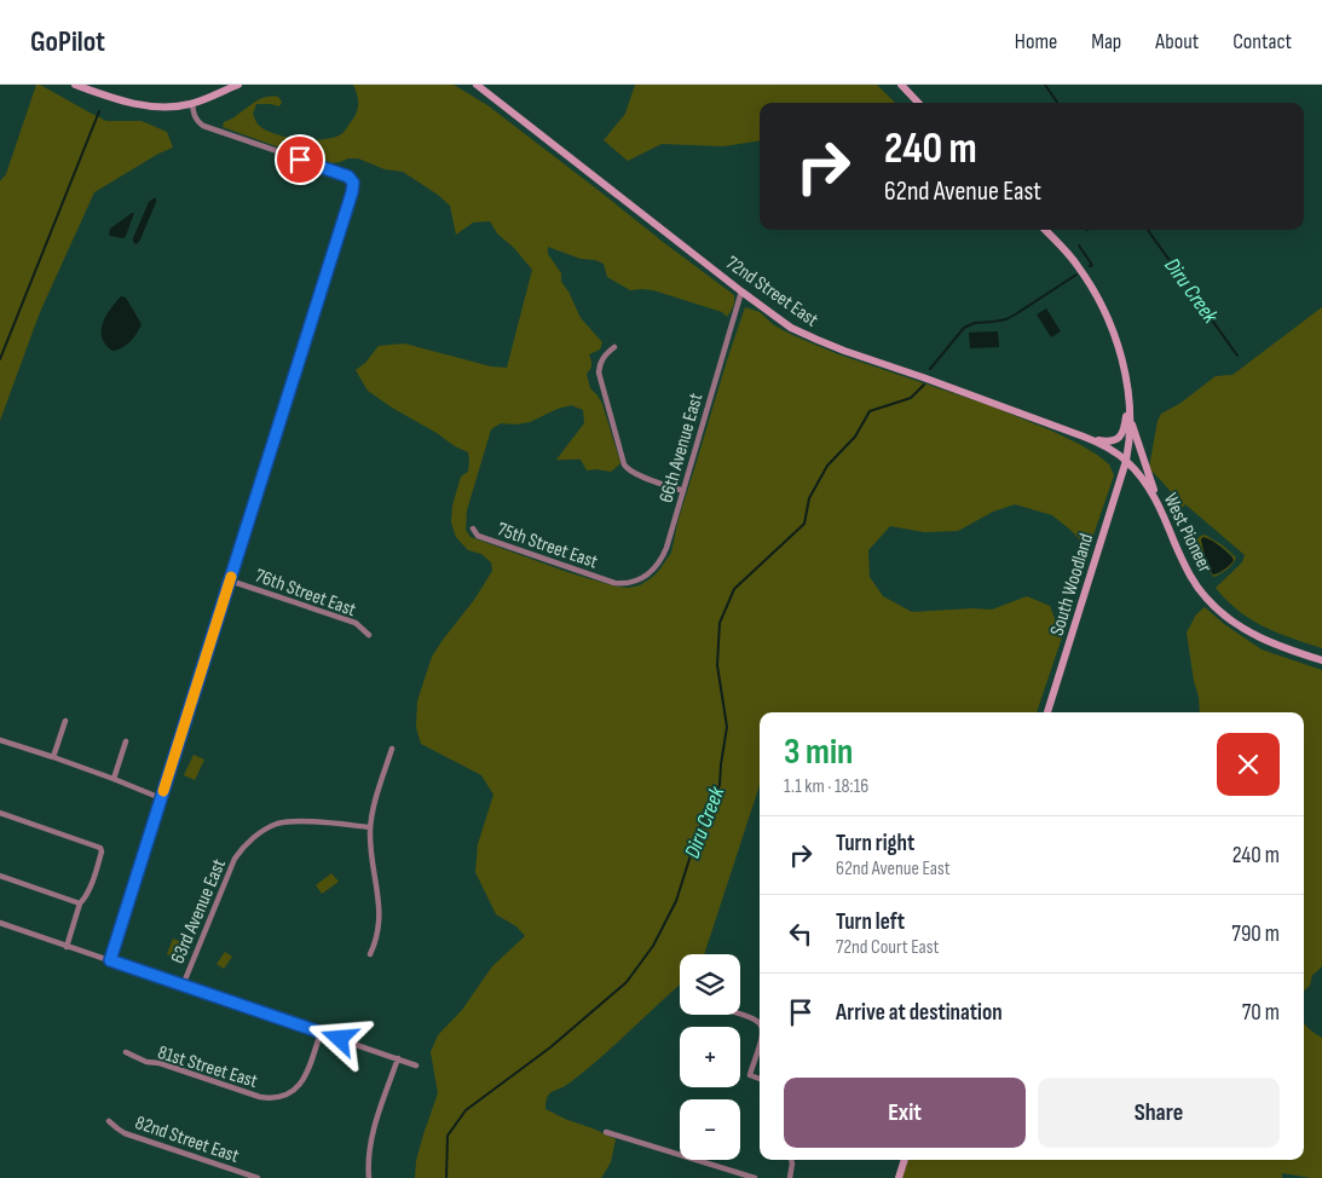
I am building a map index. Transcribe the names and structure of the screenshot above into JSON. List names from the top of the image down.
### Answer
{
  "streets": {
    "main road": ["72nd Street East", "West Pioneer", "South Woodland"],
    "street": [
      "66th Avenue East",
      "75th Street East",
      "76th Street East",
      "63rd Avenue East",
      "81st Street East",
      "82nd Street East"
    ]
  },
  "crossings": [
    ["72nd Street East", "66th Avenue East"],
    ["72nd Street East", "West Pioneer"],
    ["72nd Street East", "South Woodland"],
    ["66th Avenue East", "75th Street East"],
    ["West Pioneer", "South Woodland"]
  ],
  "water": ["Diru Creek"],
  "page": {
    "header": "GoPilot",
    "nav": [
      "Home",
      "Map",
      "About",
      "Contact"
    ],
    "turn": ["240 m", "62nd Avenue East"],
    "heading": ["3 min", "1.1 km · 18:16"],
    "list": [
      {
        "name": "Turn right",
        "note": "62nd Avenue East",
        "value": "240 m"
      },
      {
        "name": "Turn left",
        "note": "72nd Court East",
        "value": "790 m"
      },
      {
        "name": "Arrive at destination",
        "value": "70 m"
      }
    ],
    "map_buttons": ["+", "−"],
    "buttons": ["Exit", "Share"]
  }
}
